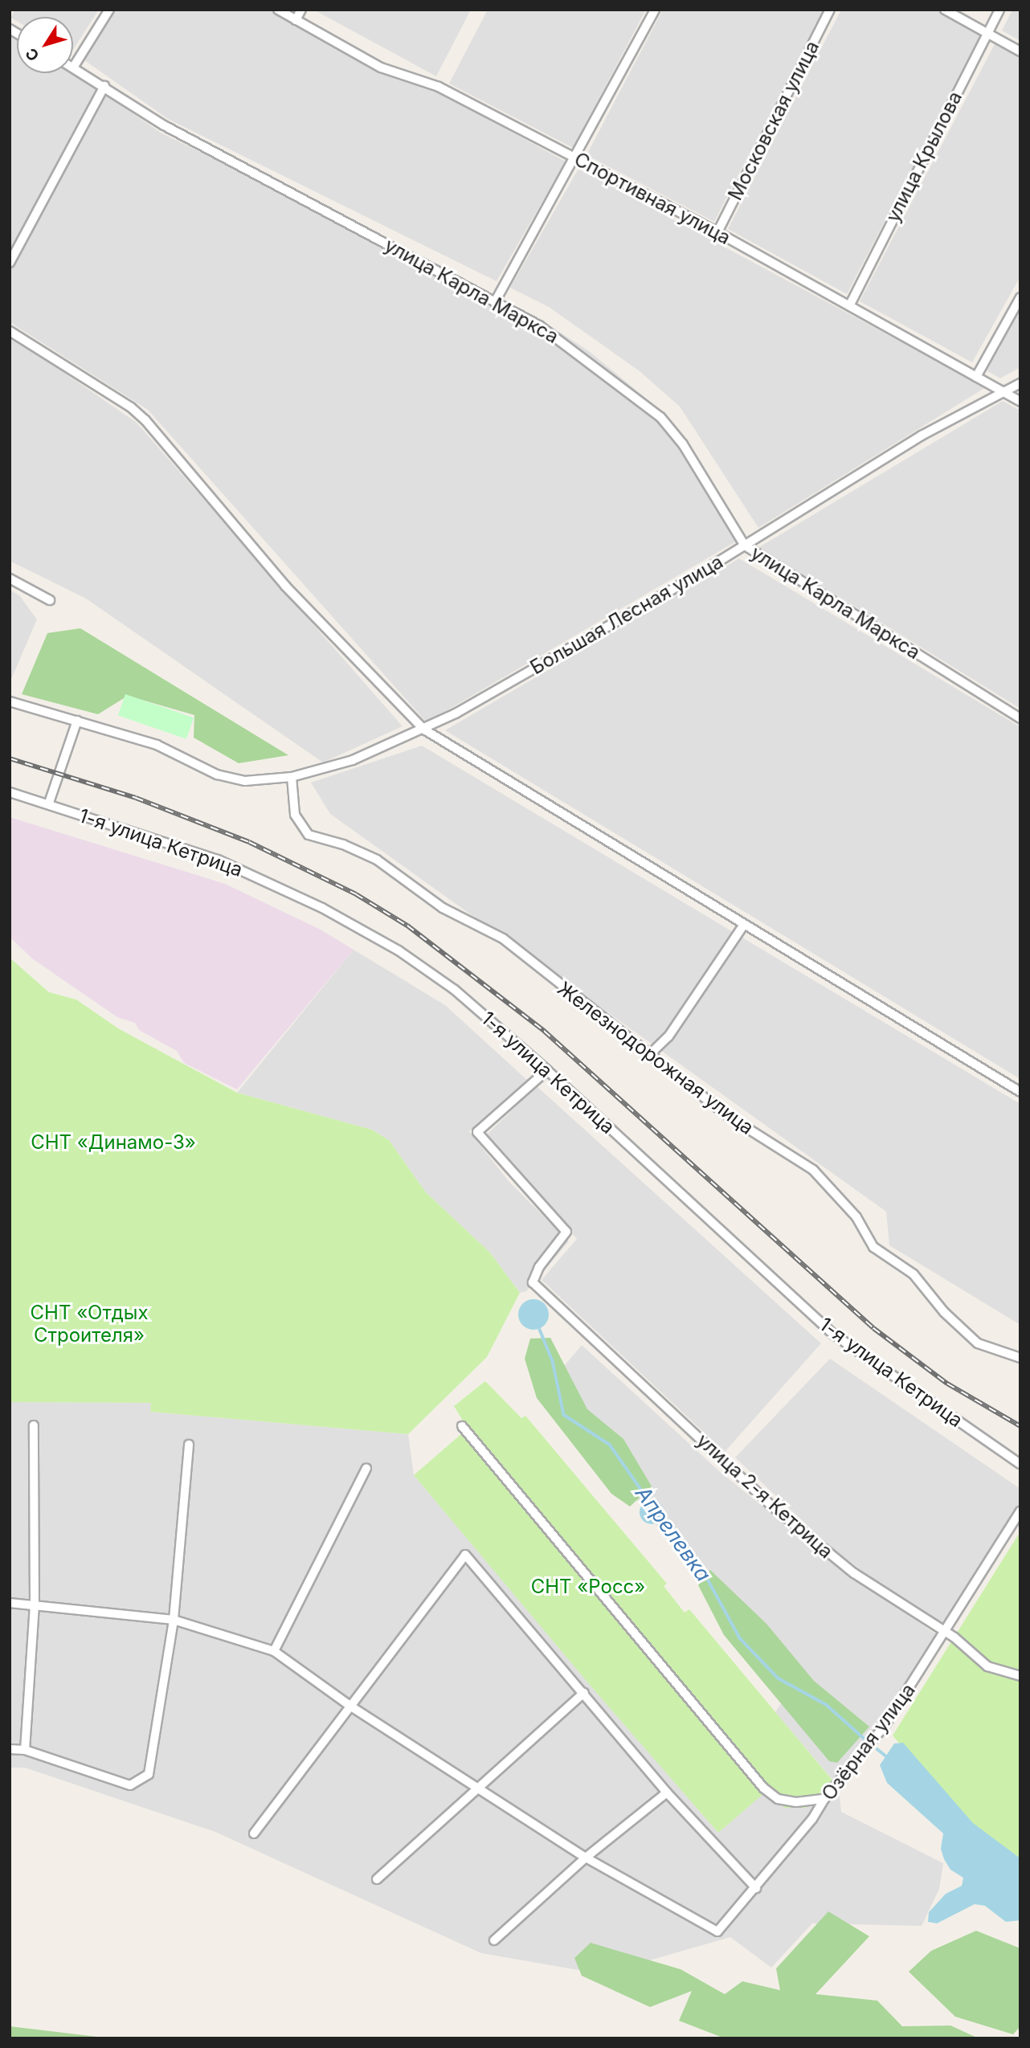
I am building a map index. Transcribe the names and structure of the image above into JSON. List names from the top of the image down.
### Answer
{
  "streets": {
    "street": [
      "Московская улица",
      "улица Крылова",
      "Спортивная улица",
      "улица Карла Маркса",
      "Большая Лесная улица",
      "1-я улица Кетрица",
      "Железнодорожная улица",
      "улица 2-я Кетрица",
      "Озёрная улица"
    ]
  },
  "crossings": [
    ["Московская улица", "Спортивная улица"],
    ["улица Крылова", "Спортивная улица"],
    ["Спортивная улица", "Большая Лесная улица"],
    ["улица Карла Маркса", "Большая Лесная улица"],
    ["Большая Лесная улица", "Железнодорожная улица"],
    ["1-я улица Кетрица", "улица 2-я Кетрица"],
    ["улица 2-я Кетрица", "Озёрная улица"]
  ],
  "water": ["Апрелевка"],
  "parks": ["СНТ «Динамо-3»", "СНТ «Отдых Строителя»", "СНТ «Росс»"],
  "north": "bottom left"
}
